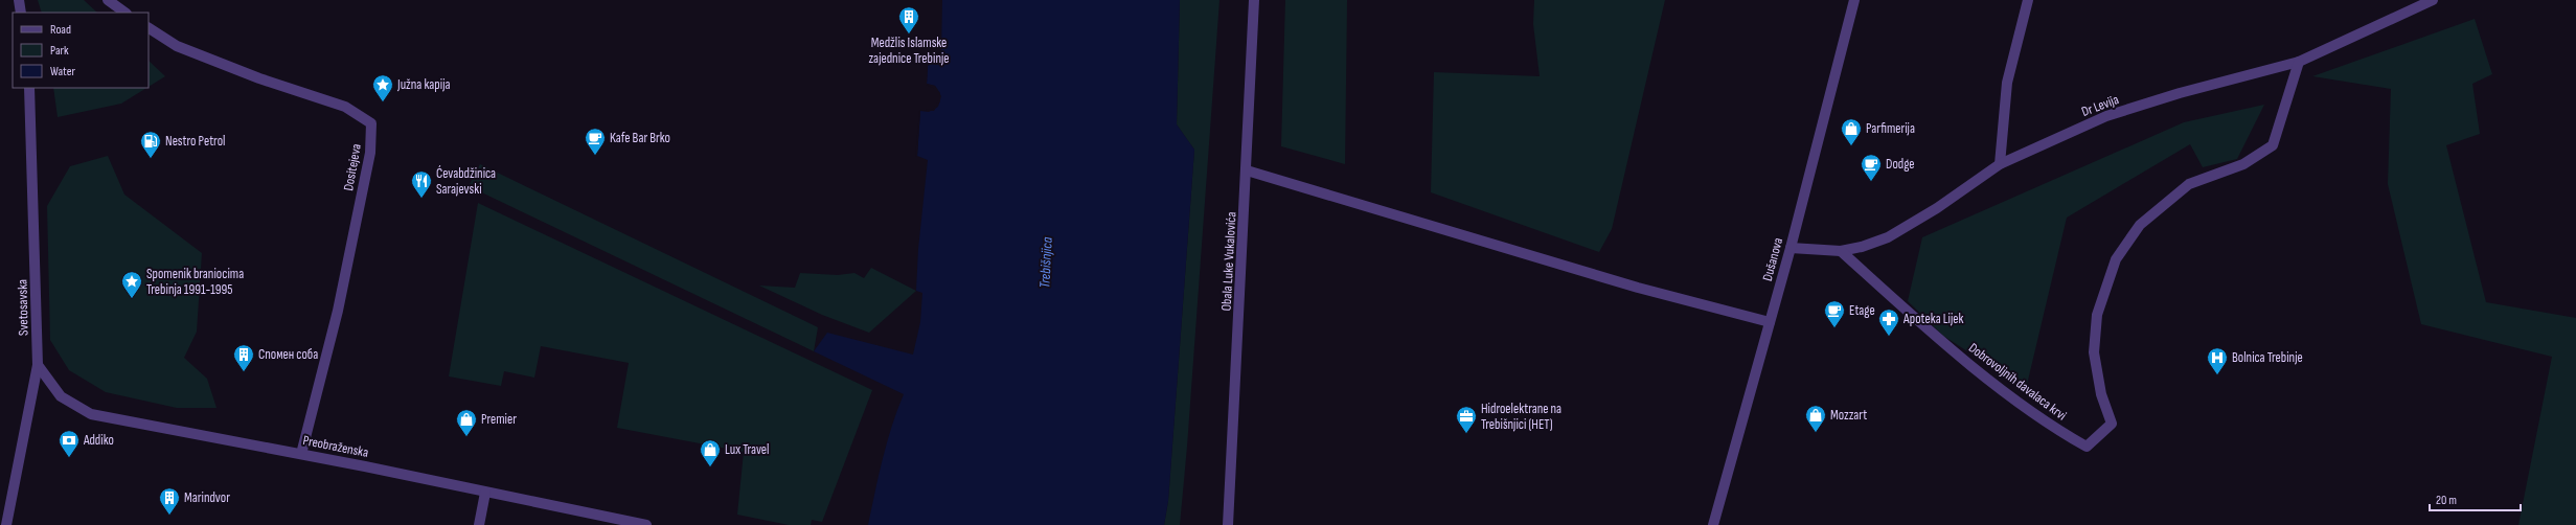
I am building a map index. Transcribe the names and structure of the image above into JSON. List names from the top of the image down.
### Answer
{
  "streets": {
    "street": [
      "Dr Levija",
      "Dositejeva",
      "Dušanova",
      "Obala Luke Vukalovića",
      "Svetosavska",
      "Dobrovoljnih davalaca krvi",
      "Preobraženska"
    ]
  },
  "crossings": [
    ["Dr Levija", "Dušanova"],
    ["Dr Levija", "Dobrovoljnih davalaca krvi"],
    ["Dositejeva", "Preobraženska"],
    ["Svetosavska", "Preobraženska"]
  ],
  "water": ["Trebišnjica"],
  "places": {
    "building": ["Medžlis Islamske zajednice Trebinje", "Спомен соба", "Marindvor"],
    "place": ["Južna kapija", "Spomenik braniocima Trebinja 1991-1995"],
    "shop": [
      "Parfimerija",
      "Mozzart",
      "Premier",
      "Lux Travel"
    ],
    "cafe": ["Kafe Bar Brko", "Dodge", "Etage"],
    "fuel station": ["Nestro Petrol"],
    "restaurant": ["Ćevabdžinica Sarajevski"],
    "pharmacy": ["Apoteka Lijek"],
    "hospital": ["Bolnica Trebinje"],
    "office": ["Hidroelektrane na Trebišnjici (HET)"],
    "bank": ["Addiko"]
  },
  "legend": ["Road", "Park", "Water"],
  "scale_bar": "20 m"
}
